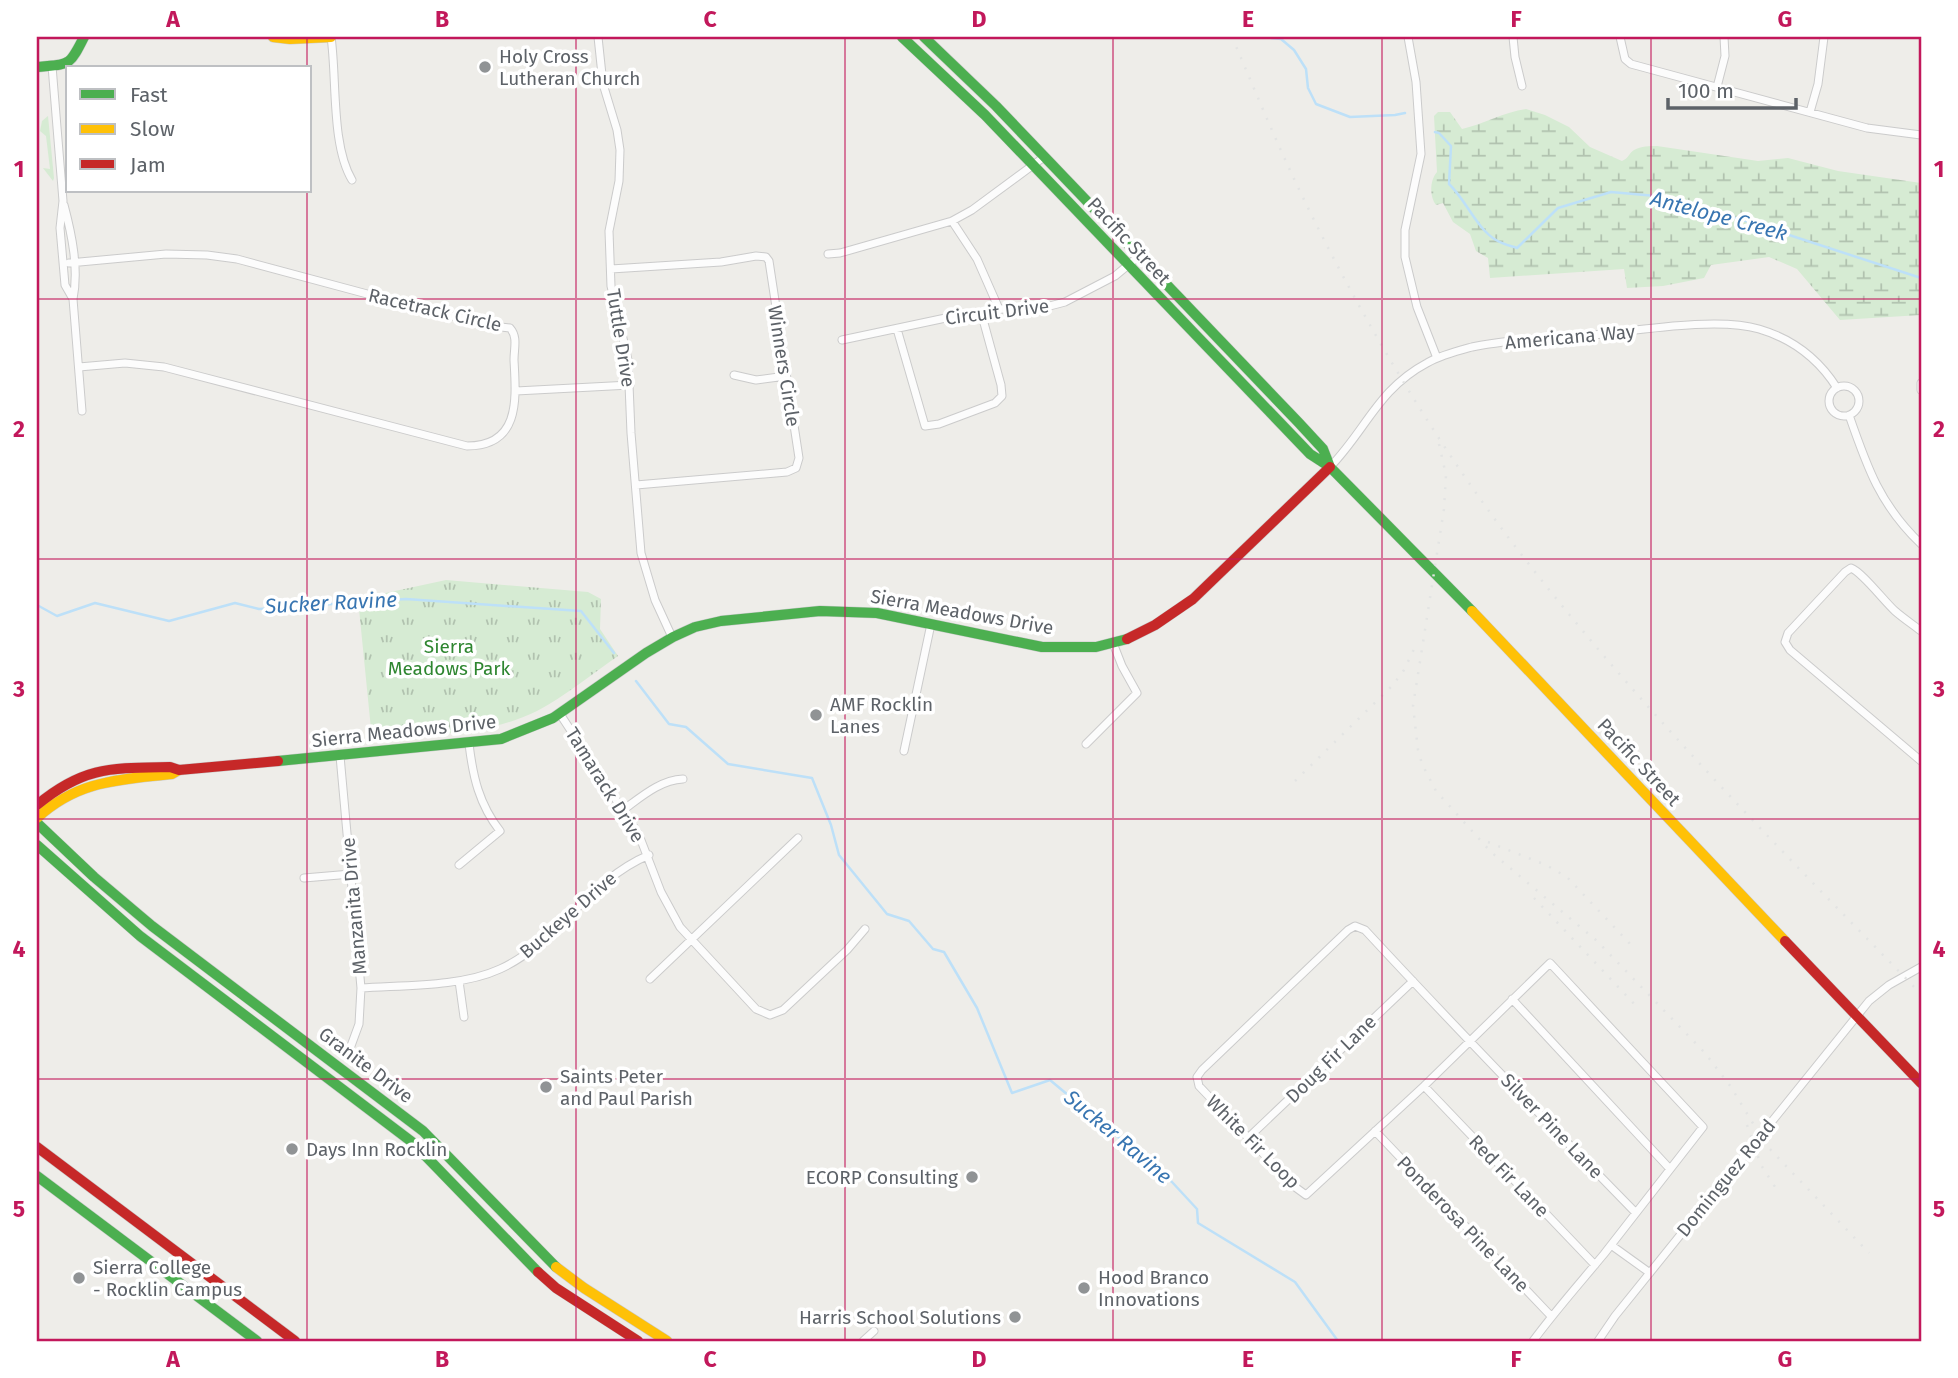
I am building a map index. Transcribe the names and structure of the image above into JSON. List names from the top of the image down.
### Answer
{
  "streets": {
    "main road": ["Pacific Street", "Sierra Meadows Drive", "Granite Drive"],
    "street": [
      "Racetrack Circle",
      "Circuit Drive",
      "Americana Way",
      "Tuttle Drive",
      "Winners Circle",
      "Tamarack Drive",
      "Manzanita Drive",
      "Buckeye Drive",
      "Doug Fir Lane",
      "Silver Pine Lane",
      "White Fir Loop",
      "Red Fir Lane",
      "Dominguez Road",
      "Ponderosa Pine Lane"
    ]
  },
  "crossings": [
    ["Pacific Street", "Circuit Drive"],
    ["Pacific Street", "Americana Way"],
    ["Pacific Street", "Sierra Meadows Drive"],
    ["Pacific Street", "Dominguez Road"],
    ["Americana Way", "Sierra Meadows Drive"],
    ["Tuttle Drive", "Winners Circle"],
    ["Tuttle Drive", "Sierra Meadows Drive"],
    ["Sierra Meadows Drive", "Tamarack Drive"],
    ["Sierra Meadows Drive", "Manzanita Drive"],
    ["Tamarack Drive", "Buckeye Drive"],
    ["Manzanita Drive", "Buckeye Drive"],
    ["Doug Fir Lane", "White Fir Loop"],
    ["Silver Pine Lane", "White Fir Loop"],
    ["White Fir Loop", "Red Fir Lane"],
    ["White Fir Loop", "Ponderosa Pine Lane"]
  ],
  "water": ["Antelope Creek", "Sucker Ravine"],
  "parks": ["Sierra Meadows Park"],
  "places": [
    "Holy Cross Lutheran Church",
    "AMF Rocklin Lanes",
    "Saints Peter and Paul Parish",
    "Days Inn Rocklin",
    "ECORP Consulting",
    "Sierra College - Rocklin Campus",
    "Hood Branco Innovations",
    "Harris School Solutions"
  ],
  "legend": ["Fast", "Slow", "Jam"],
  "scale_bar": "100 m",
  "grid": {
    "columns": [
      "A",
      "B",
      "C",
      "D",
      "E",
      "F",
      "G"
    ],
    "rows": [
      "1",
      "2",
      "3",
      "4",
      "5"
    ]
  }
}
